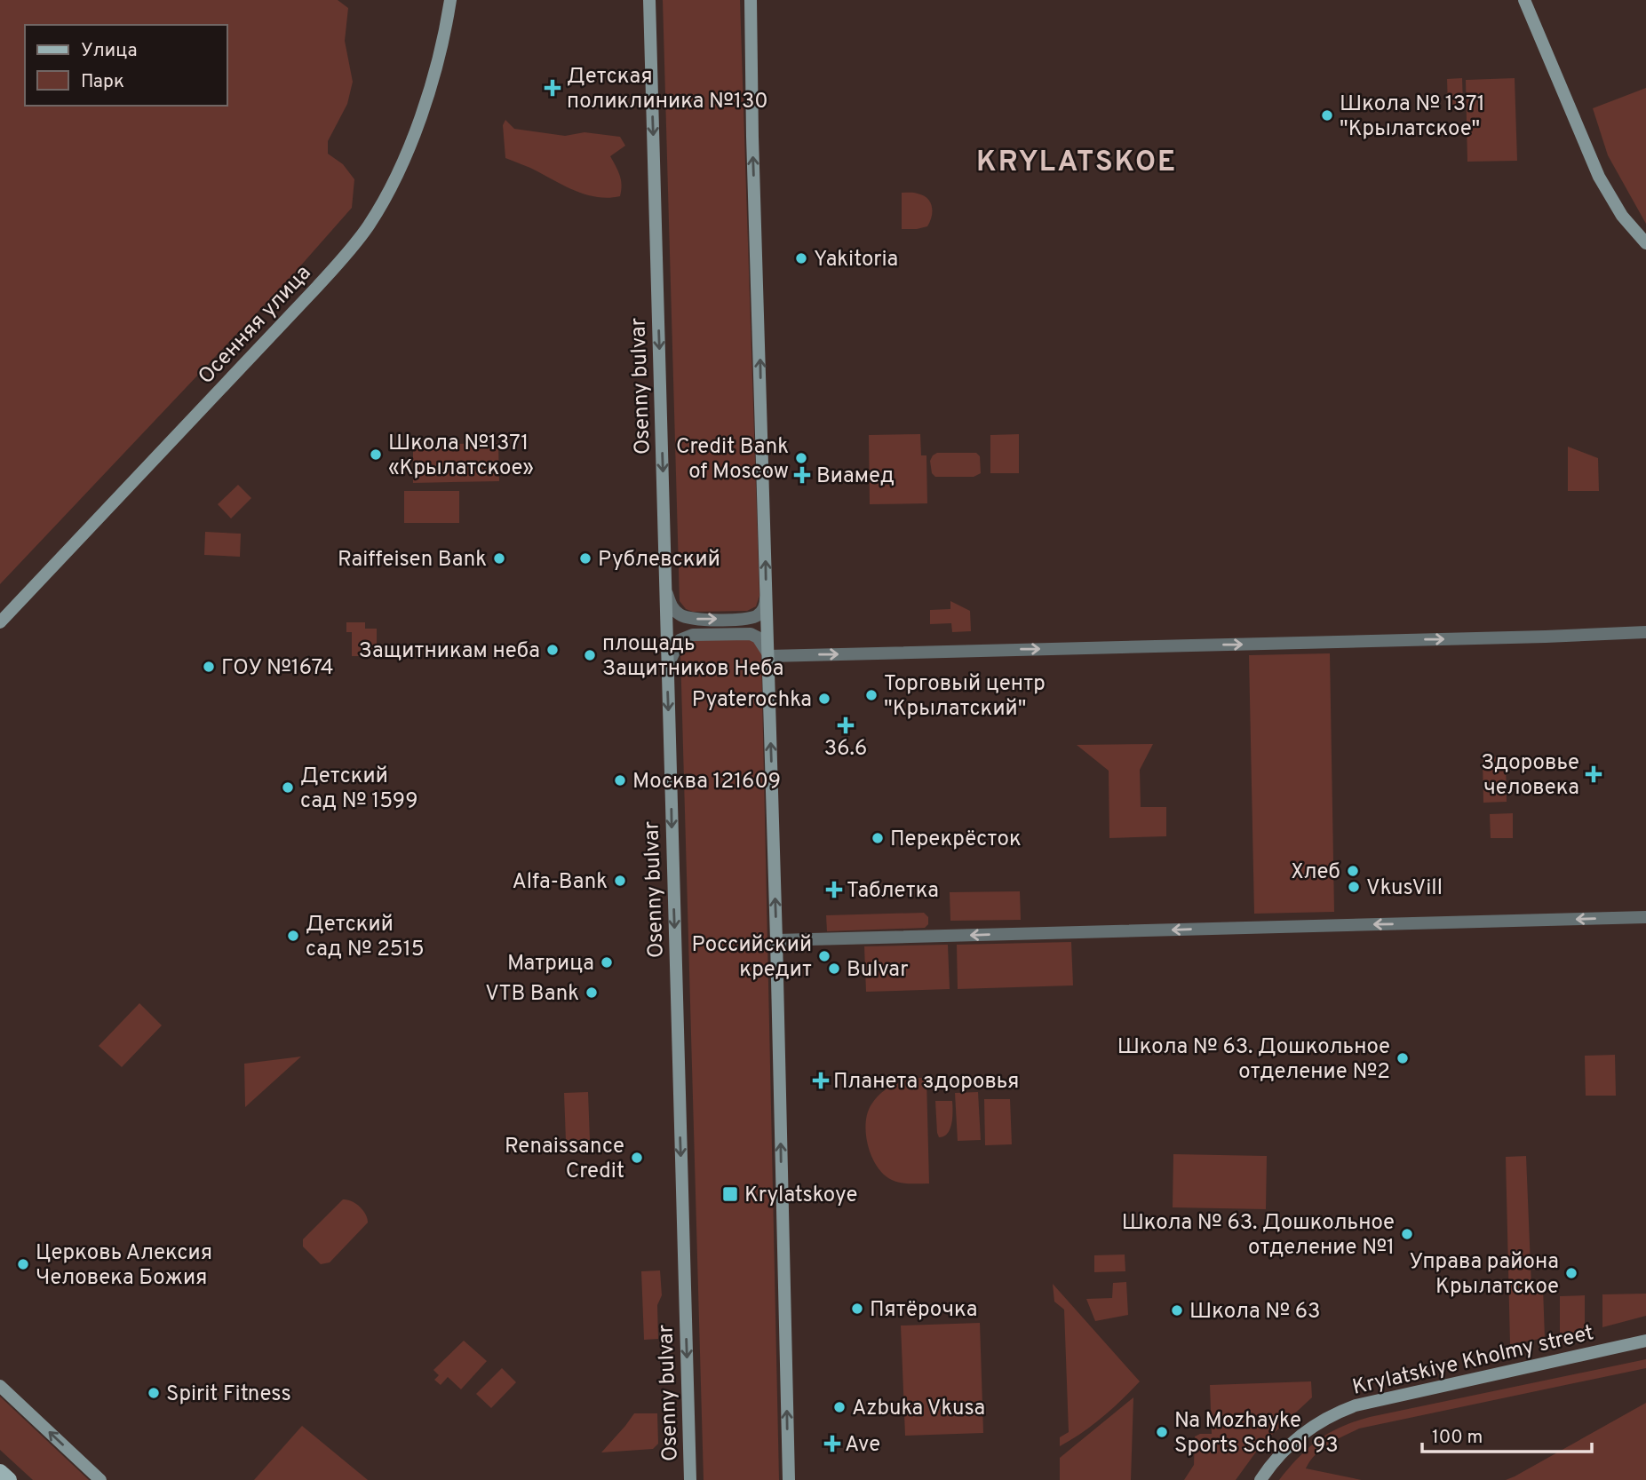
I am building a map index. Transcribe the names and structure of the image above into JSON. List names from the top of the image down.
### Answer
{
  "streets": {
    "street": ["Осенняя улица", "Osenny bulvar", "Krylatskiye Kholmy street"]
  },
  "districts": ["KRYLATSKOE"],
  "places": {
    "health": [
      "Детская поликлиника №130",
      "Виамед",
      "36.6",
      "Здоровье человека",
      "Таблетка",
      "Планета здоровья",
      "Ave"
    ],
    "other": [
      "Школа № 1371 \"Крылатское\"",
      "Yakitoria",
      "Школа №1371 «Крылатское»",
      "Credit Bank of Moscow",
      "Raiffeisen Bank",
      "Рублевский",
      "Защитникам неба",
      "площадь Защитников Неба",
      "ГОУ №1674",
      "Торговый центр \"Крылатский\"",
      "Pyaterochka",
      "Москва 121609",
      "Детский сад № 1599",
      "Перекрёсток",
      "Хлеб",
      "Alfa-Bank",
      "VkusVill",
      "Детский сад № 2515",
      "Российский кредит",
      "Матрица",
      "Bulvar",
      "VTB Bank",
      "Школа № 63. Дошкольное отделение №2",
      "Renaissance Credit",
      "Школа № 63. Дошкольное отделение №1",
      "Церковь Алексия Человека Божия",
      "Управа района Крылатское",
      "Пятёрочка",
      "Школа № 63",
      "Spirit Fitness",
      "Azbuka Vkusa",
      "Na Mozhayke Sports School 93"
    ],
    "transit": ["Krylatskoye"]
  },
  "legend": ["Улица", "Парк"],
  "scale_bar": "100 m"
}
